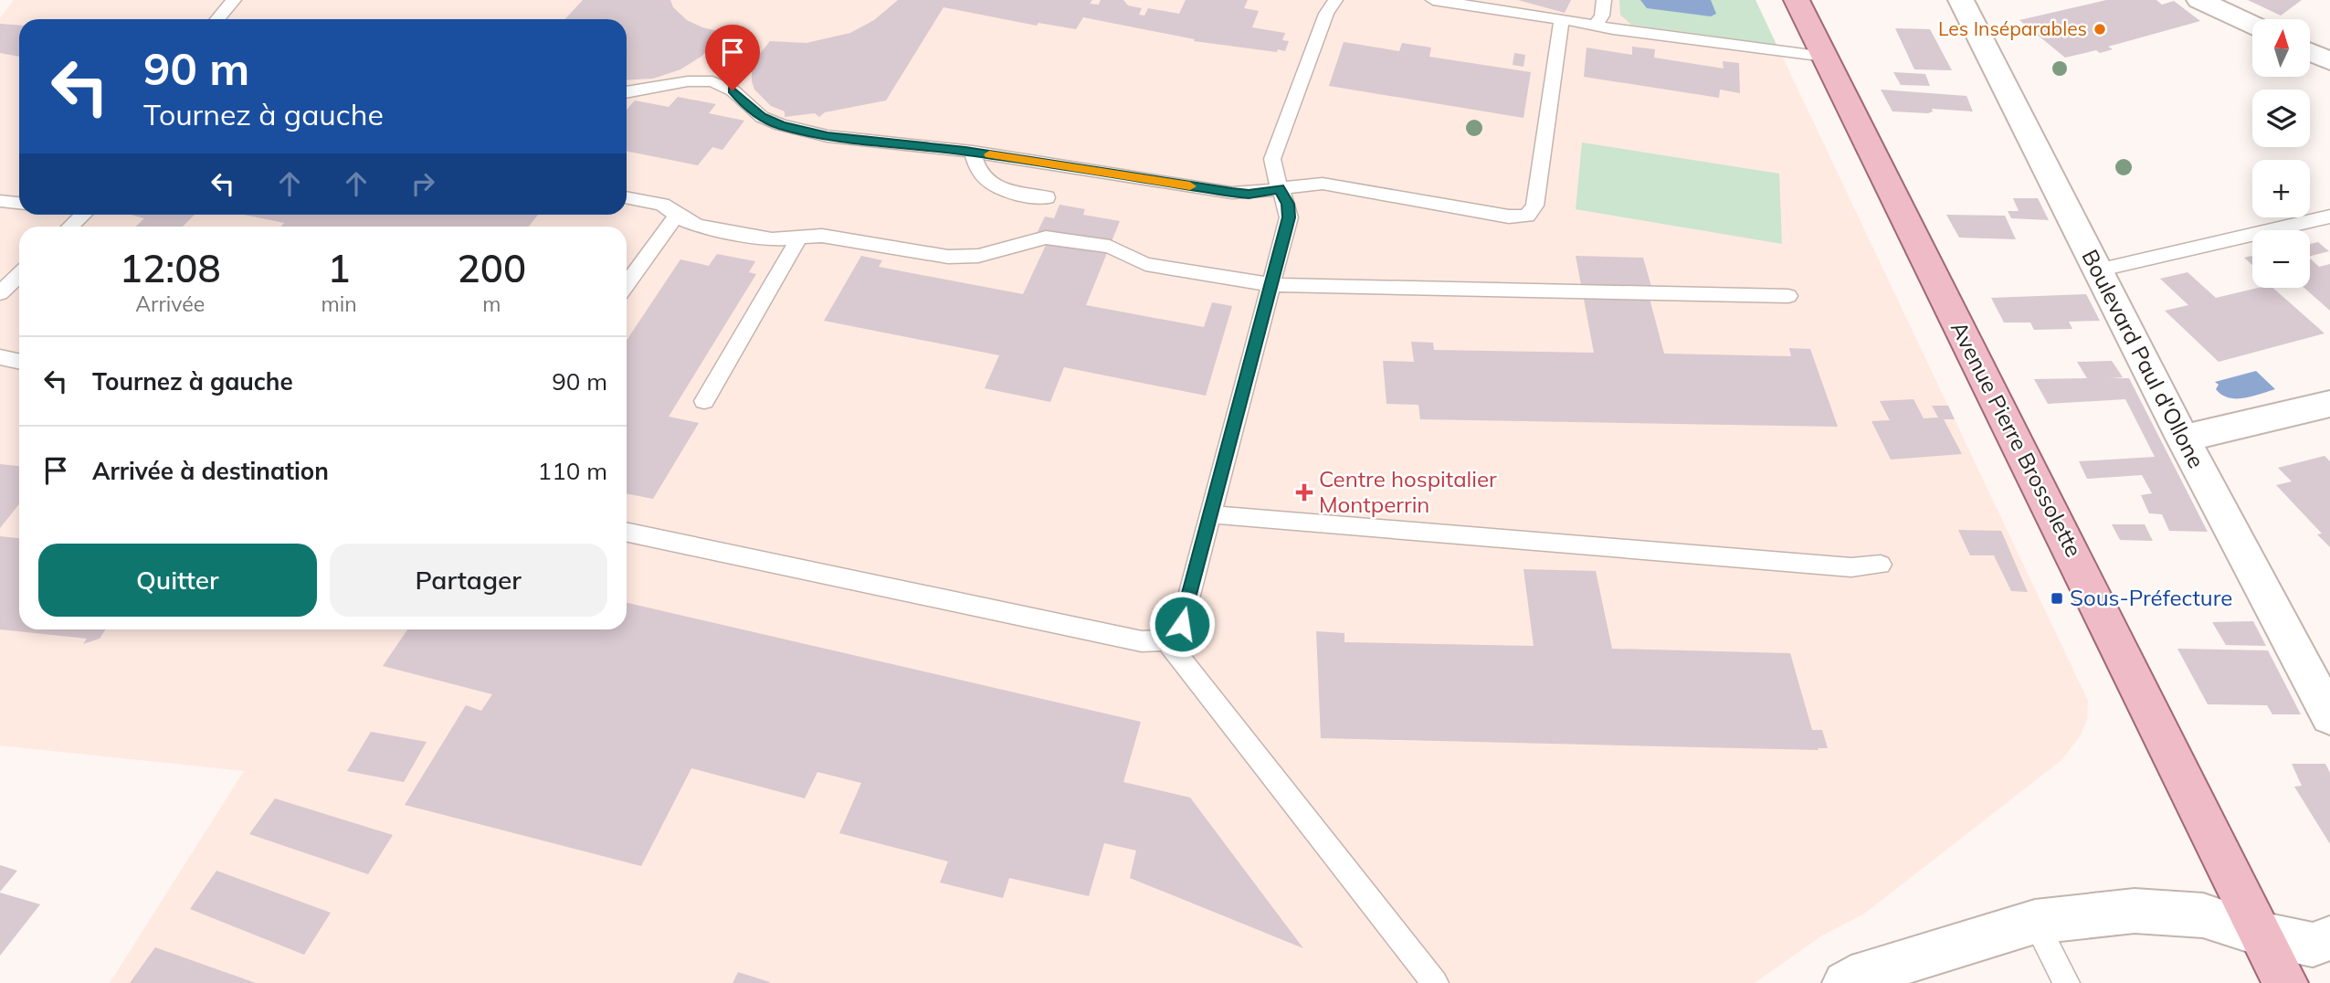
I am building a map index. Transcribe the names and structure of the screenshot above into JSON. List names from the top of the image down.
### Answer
{
  "streets": {
    "main road": ["Avenue Pierre Brossolette"],
    "street": ["Boulevard Paul d'Ollone"]
  },
  "places": {
    "other": ["Les Inséparables"],
    "health": ["Centre hospitalier Montperrin"],
    "transit": ["Sous-Préfecture"]
  },
  "north": "top",
  "page": {
    "map_buttons": ["+", "−"],
    "turn": ["90 m", "Tournez à gauche"],
    "eta": [
      "12:08",
      "Arrivée",
      "1",
      "min",
      "200",
      "m"
    ],
    "list": [
      {
        "name": "Tournez à gauche",
        "value": "90 m"
      },
      {
        "name": "Arrivée à destination",
        "value": "110 m"
      }
    ],
    "buttons": ["Quitter", "Partager"]
  }
}
